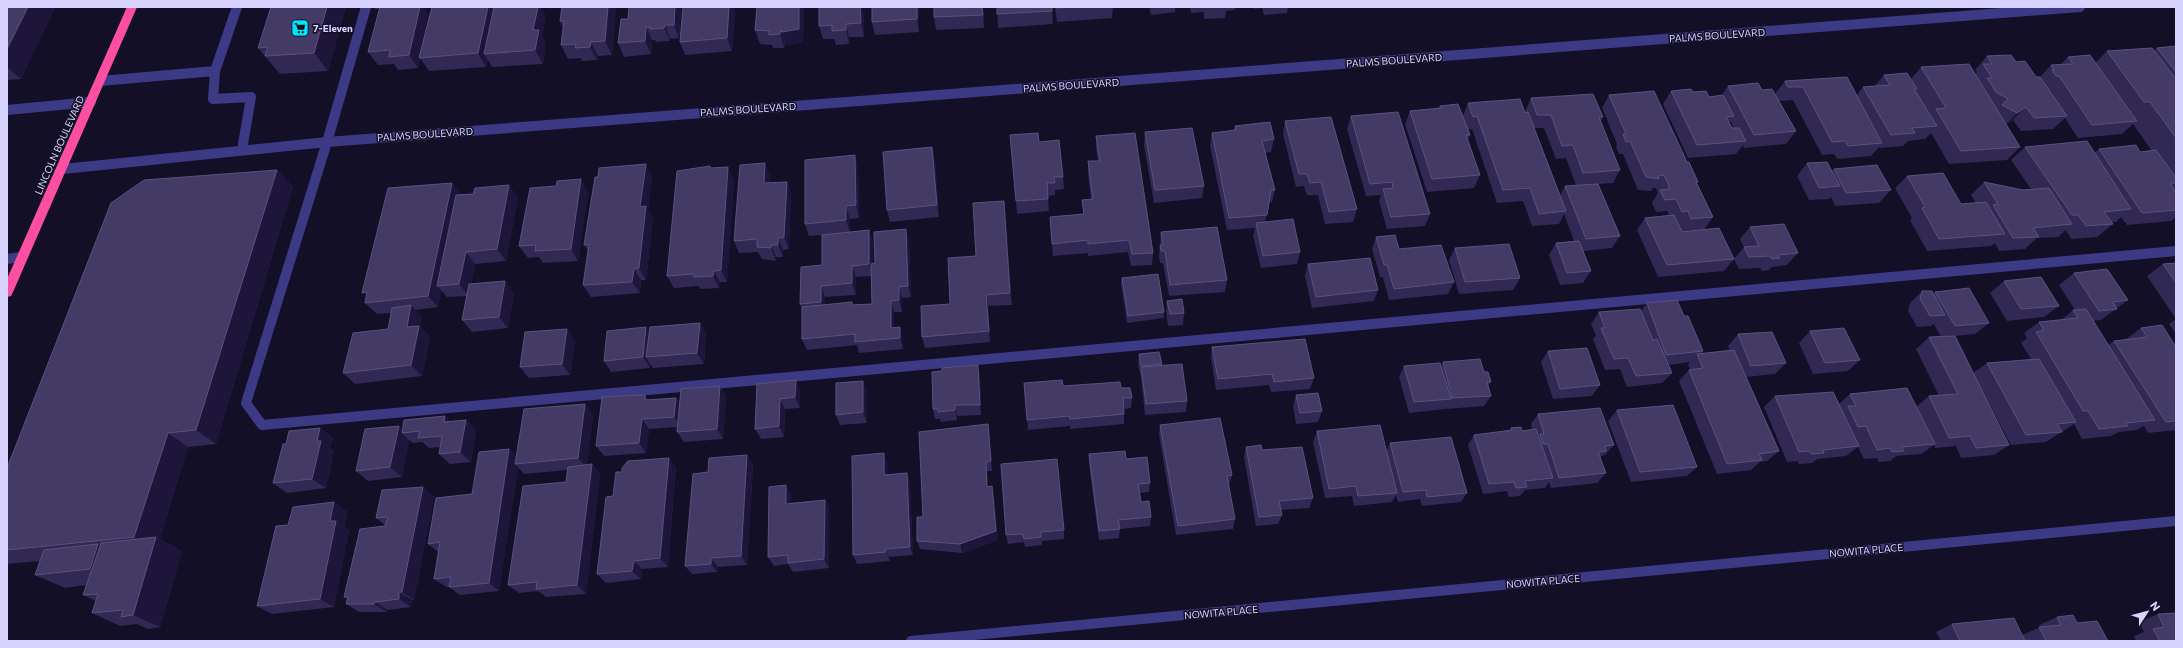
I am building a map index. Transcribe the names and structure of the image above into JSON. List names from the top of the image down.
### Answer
{
  "streets": {
    "highway": ["LINCOLN BOULEVARD"],
    "street": ["PALMS BOULEVARD", "NOWITA PLACE"]
  },
  "crossings": [
    ["PALMS BOULEVARD", "LINCOLN BOULEVARD"]
  ],
  "places": {
    "supermarket": ["7-Eleven"]
  },
  "north": "top right"
}
